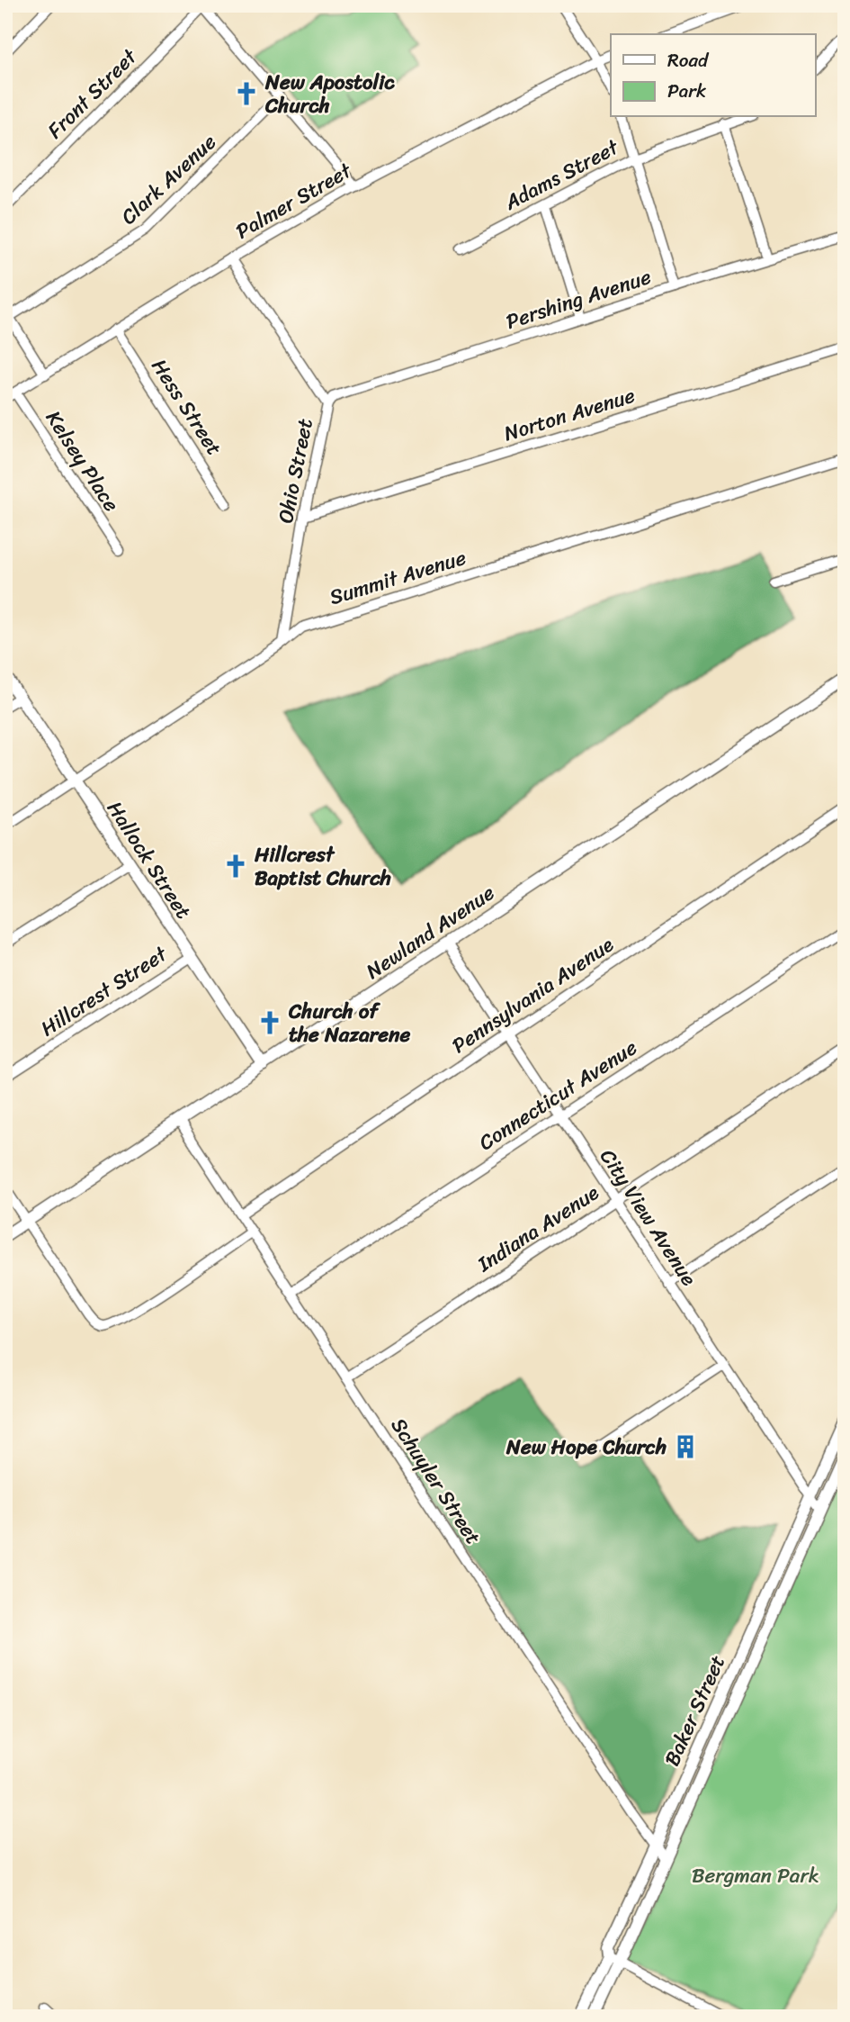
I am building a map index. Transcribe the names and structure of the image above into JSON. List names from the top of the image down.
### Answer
{
  "streets": {
    "street": [
      "Front Street",
      "Adams Street",
      "Clark Avenue",
      "Palmer Street",
      "Pershing Avenue",
      "Hess Street",
      "Norton Avenue",
      "Kelsey Place",
      "Ohio Street",
      "Summit Avenue",
      "Hallock Street",
      "Newland Avenue",
      "Hillcrest Street",
      "Pennsylvania Avenue",
      "Connecticut Avenue",
      "City View Avenue",
      "Indiana Avenue",
      "Schuyler Street",
      "Baker Street"
    ]
  },
  "crossings": [
    ["Palmer Street", "Hess Street"],
    ["Palmer Street", "Kelsey Place"],
    ["Palmer Street", "Ohio Street"],
    ["Pershing Avenue", "Ohio Street"],
    ["Norton Avenue", "Ohio Street"],
    ["Ohio Street", "Summit Avenue"],
    ["Summit Avenue", "Hallock Street"],
    ["Hallock Street", "Newland Avenue"],
    ["Hallock Street", "Hillcrest Street"],
    ["Newland Avenue", "City View Avenue"],
    ["Newland Avenue", "Schuyler Street"],
    ["Pennsylvania Avenue", "City View Avenue"],
    ["Pennsylvania Avenue", "Schuyler Street"],
    ["Connecticut Avenue", "City View Avenue"],
    ["Connecticut Avenue", "Schuyler Street"],
    ["City View Avenue", "Indiana Avenue"],
    ["City View Avenue", "Baker Street"],
    ["Indiana Avenue", "Schuyler Street"],
    ["Schuyler Street", "Baker Street"]
  ],
  "parks": ["Bergman Park"],
  "places": {
    "church": ["New Apostolic Church", "Hillcrest Baptist Church", "Church of the Nazarene"],
    "building": ["New Hope Church"]
  },
  "legend": ["Road", "Park"]
}
